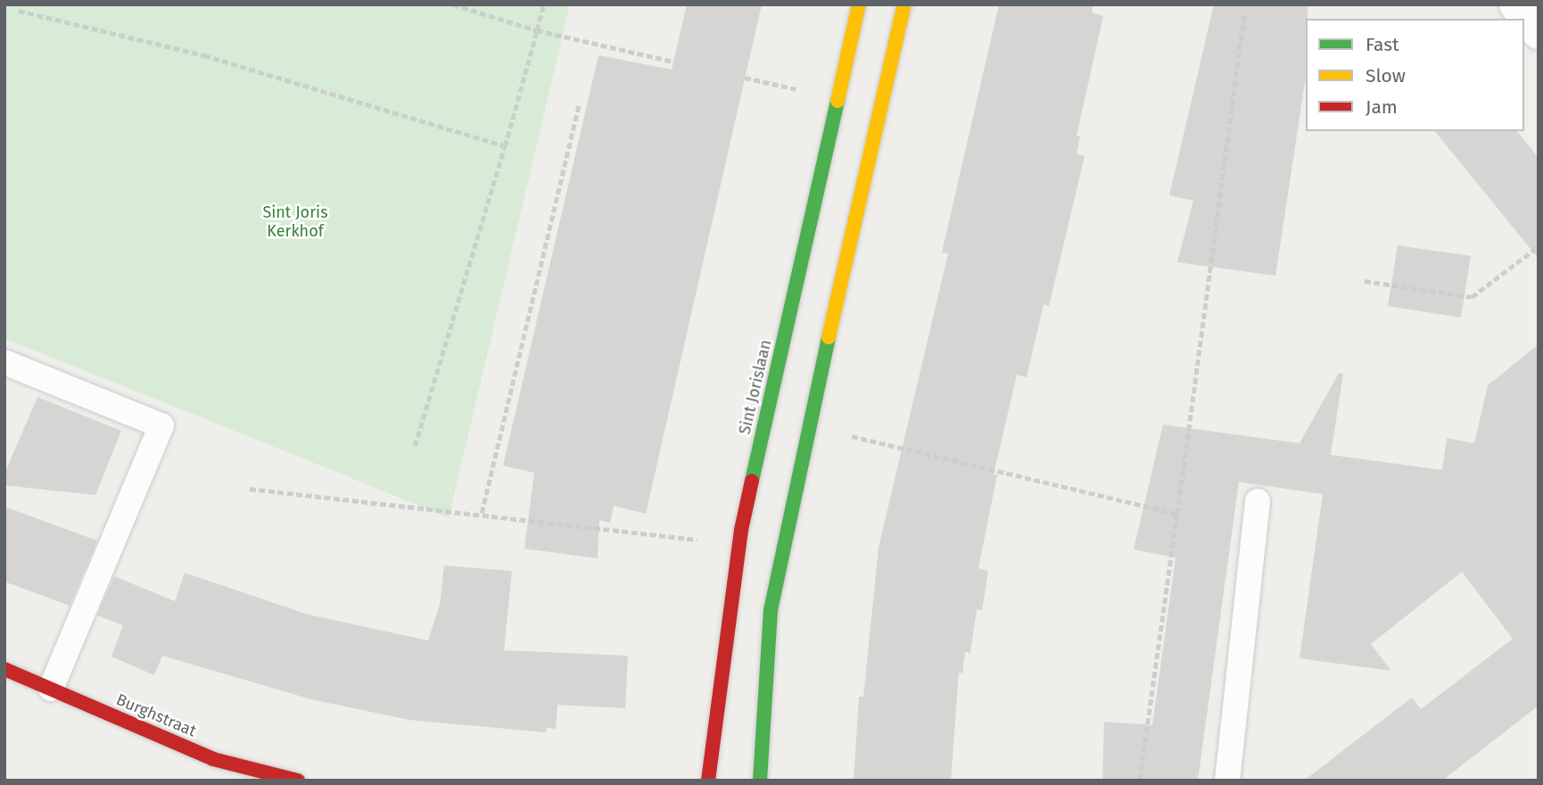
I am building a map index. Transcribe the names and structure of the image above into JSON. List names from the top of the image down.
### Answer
{
  "streets": {
    "main road": ["Sint Jorislaan", "Burghstraat"]
  },
  "parks": ["Sint Joris Kerkhof"],
  "legend": ["Fast", "Slow", "Jam"]
}
